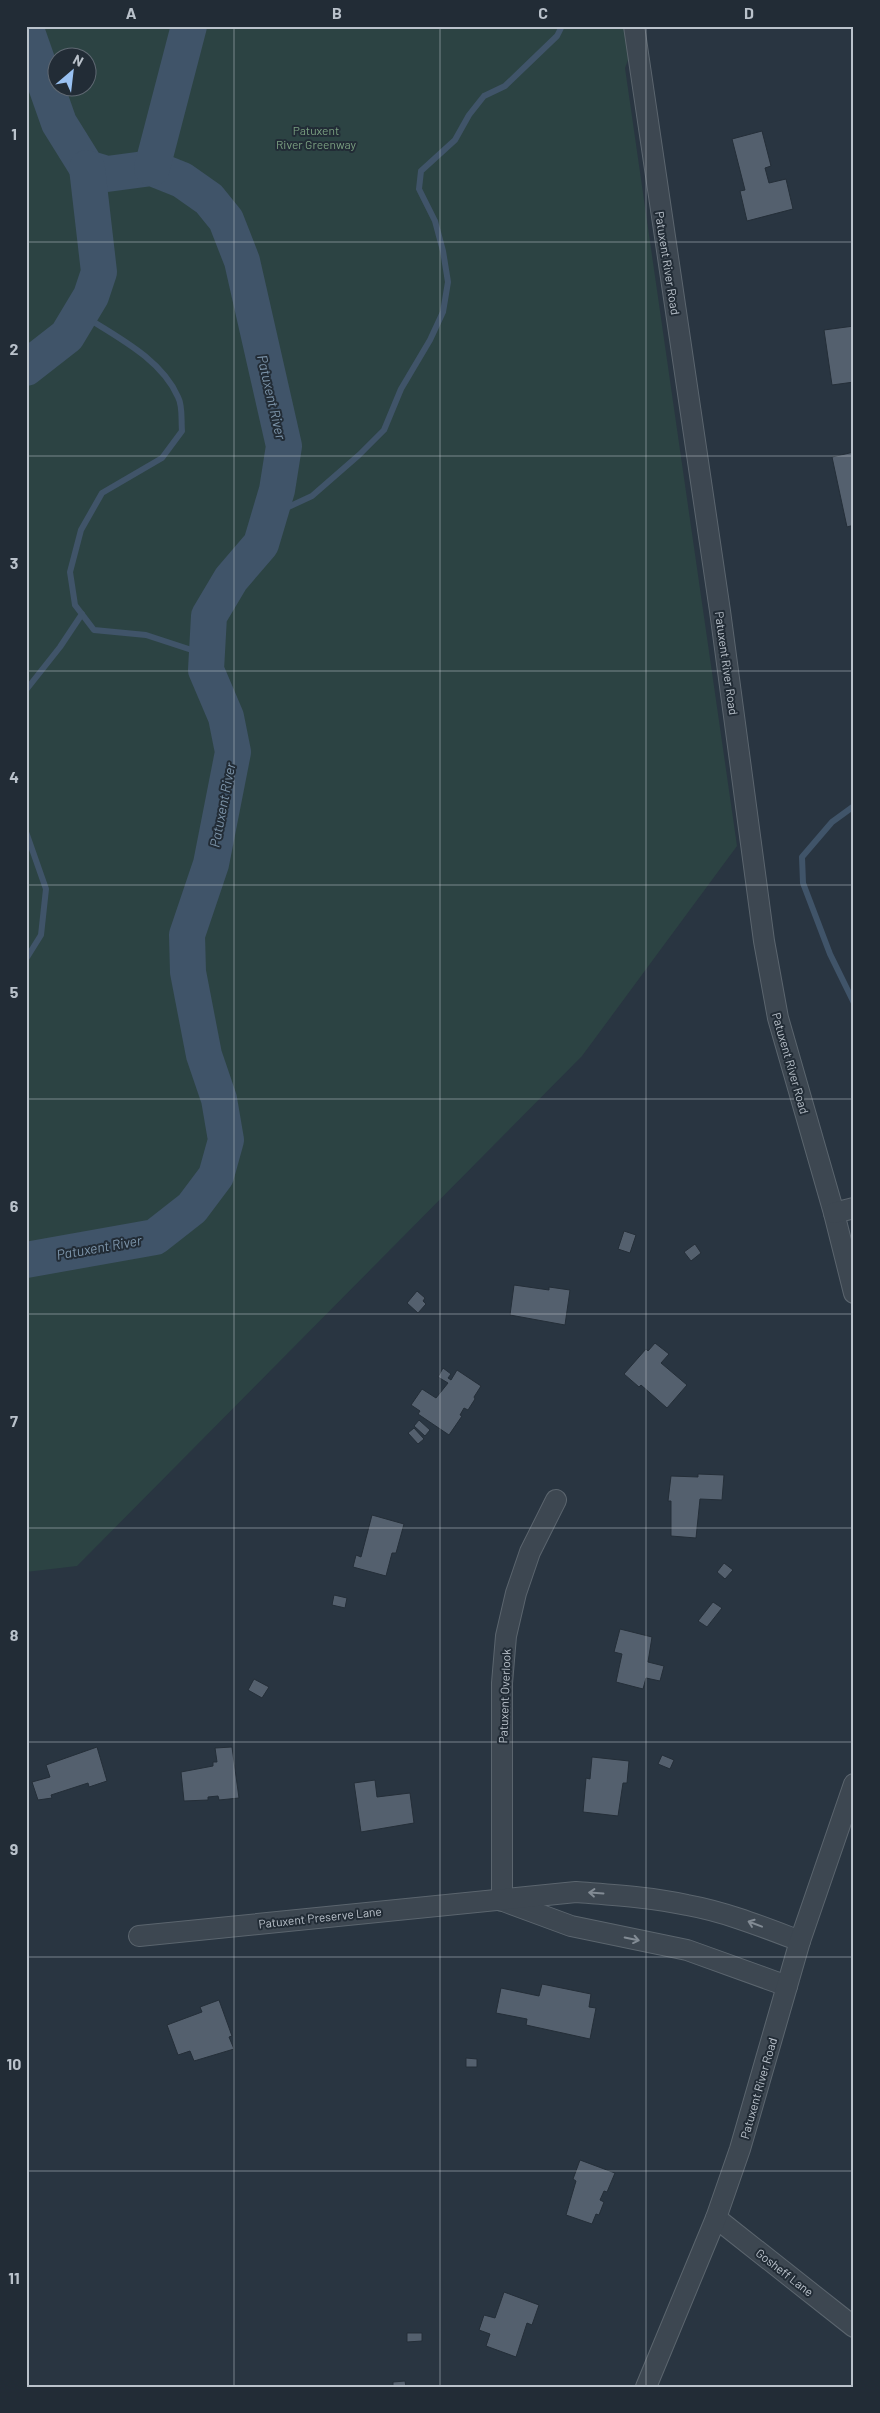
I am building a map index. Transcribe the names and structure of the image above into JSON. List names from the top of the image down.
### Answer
{
  "streets": {
    "street": [
      "Patuxent River Road",
      "Patuxent Overlook",
      "Patuxent Preserve Lane",
      "Gosheff Lane"
    ]
  },
  "crossings": [
    ["Patuxent River Road", "Patuxent Preserve Lane"],
    ["Patuxent River Road", "Gosheff Lane"],
    ["Patuxent Overlook", "Patuxent Preserve Lane"]
  ],
  "water": ["Patuxent River"],
  "parks": ["Patuxent River Greenway"],
  "north": "top right",
  "grid": {
    "columns": [
      "A",
      "B",
      "C",
      "D"
    ],
    "rows": [
      "1",
      "2",
      "3",
      "4",
      "5",
      "6",
      "7",
      "8",
      "9",
      "10",
      "11"
    ]
  }
}
